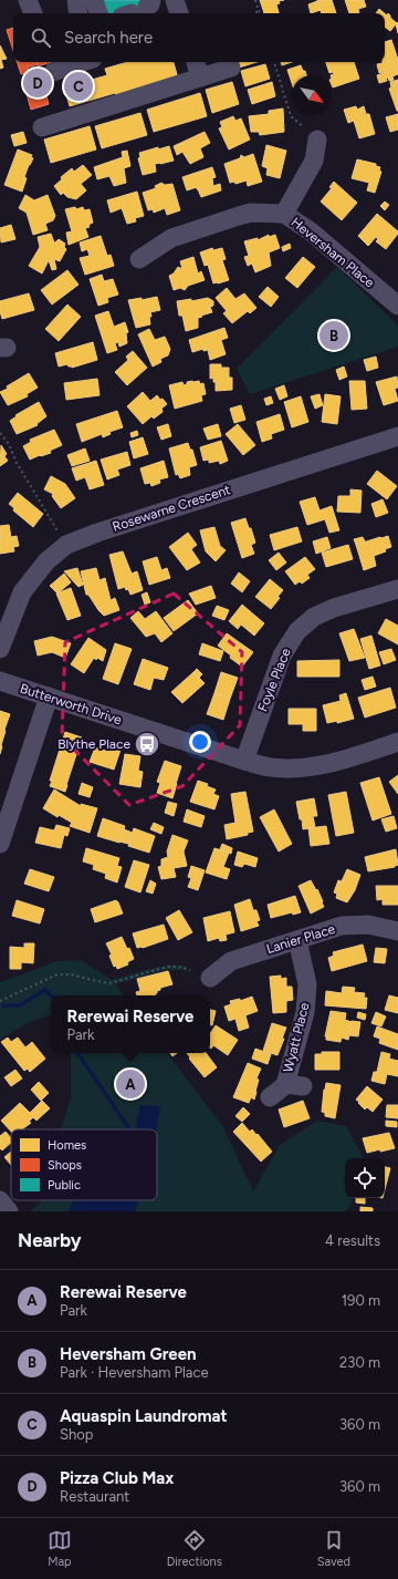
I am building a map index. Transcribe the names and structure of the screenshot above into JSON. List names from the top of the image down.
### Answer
{
  "streets": {
    "street": [
      "Heversham Place",
      "Rosewarne Crescent",
      "Foyle Place",
      "Butterworth Drive",
      "Lanier Place",
      "Wyatt Place"
    ]
  },
  "crossings": [
    ["Foyle Place", "Butterworth Drive"],
    ["Lanier Place", "Wyatt Place"]
  ],
  "places": {
    "bus stop": ["Blythe Place"]
  },
  "legend": ["Homes", "Shops", "Public"],
  "north": "bottom right",
  "page": {
    "search": "Search here",
    "pins": [
      "D",
      "C",
      "B",
      "A"
    ],
    "popup": ["Rerewai Reserve", "Park"],
    "heading": ["Nearby", "4 results"],
    "list": [
      {
        "mark": "A",
        "name": "Rerewai Reserve",
        "note": "Park",
        "value": "190 m"
      },
      {
        "mark": "B",
        "name": "Heversham Green",
        "note": "Park · Heversham Place",
        "value": "230 m"
      },
      {
        "mark": "C",
        "name": "Aquaspin Laundromat",
        "note": "Shop",
        "value": "360 m"
      },
      {
        "mark": "D",
        "name": "Pizza Club Max",
        "note": "Restaurant",
        "value": "360 m"
      }
    ],
    "nav": ["Map", "Directions", "Saved"]
  }
}
